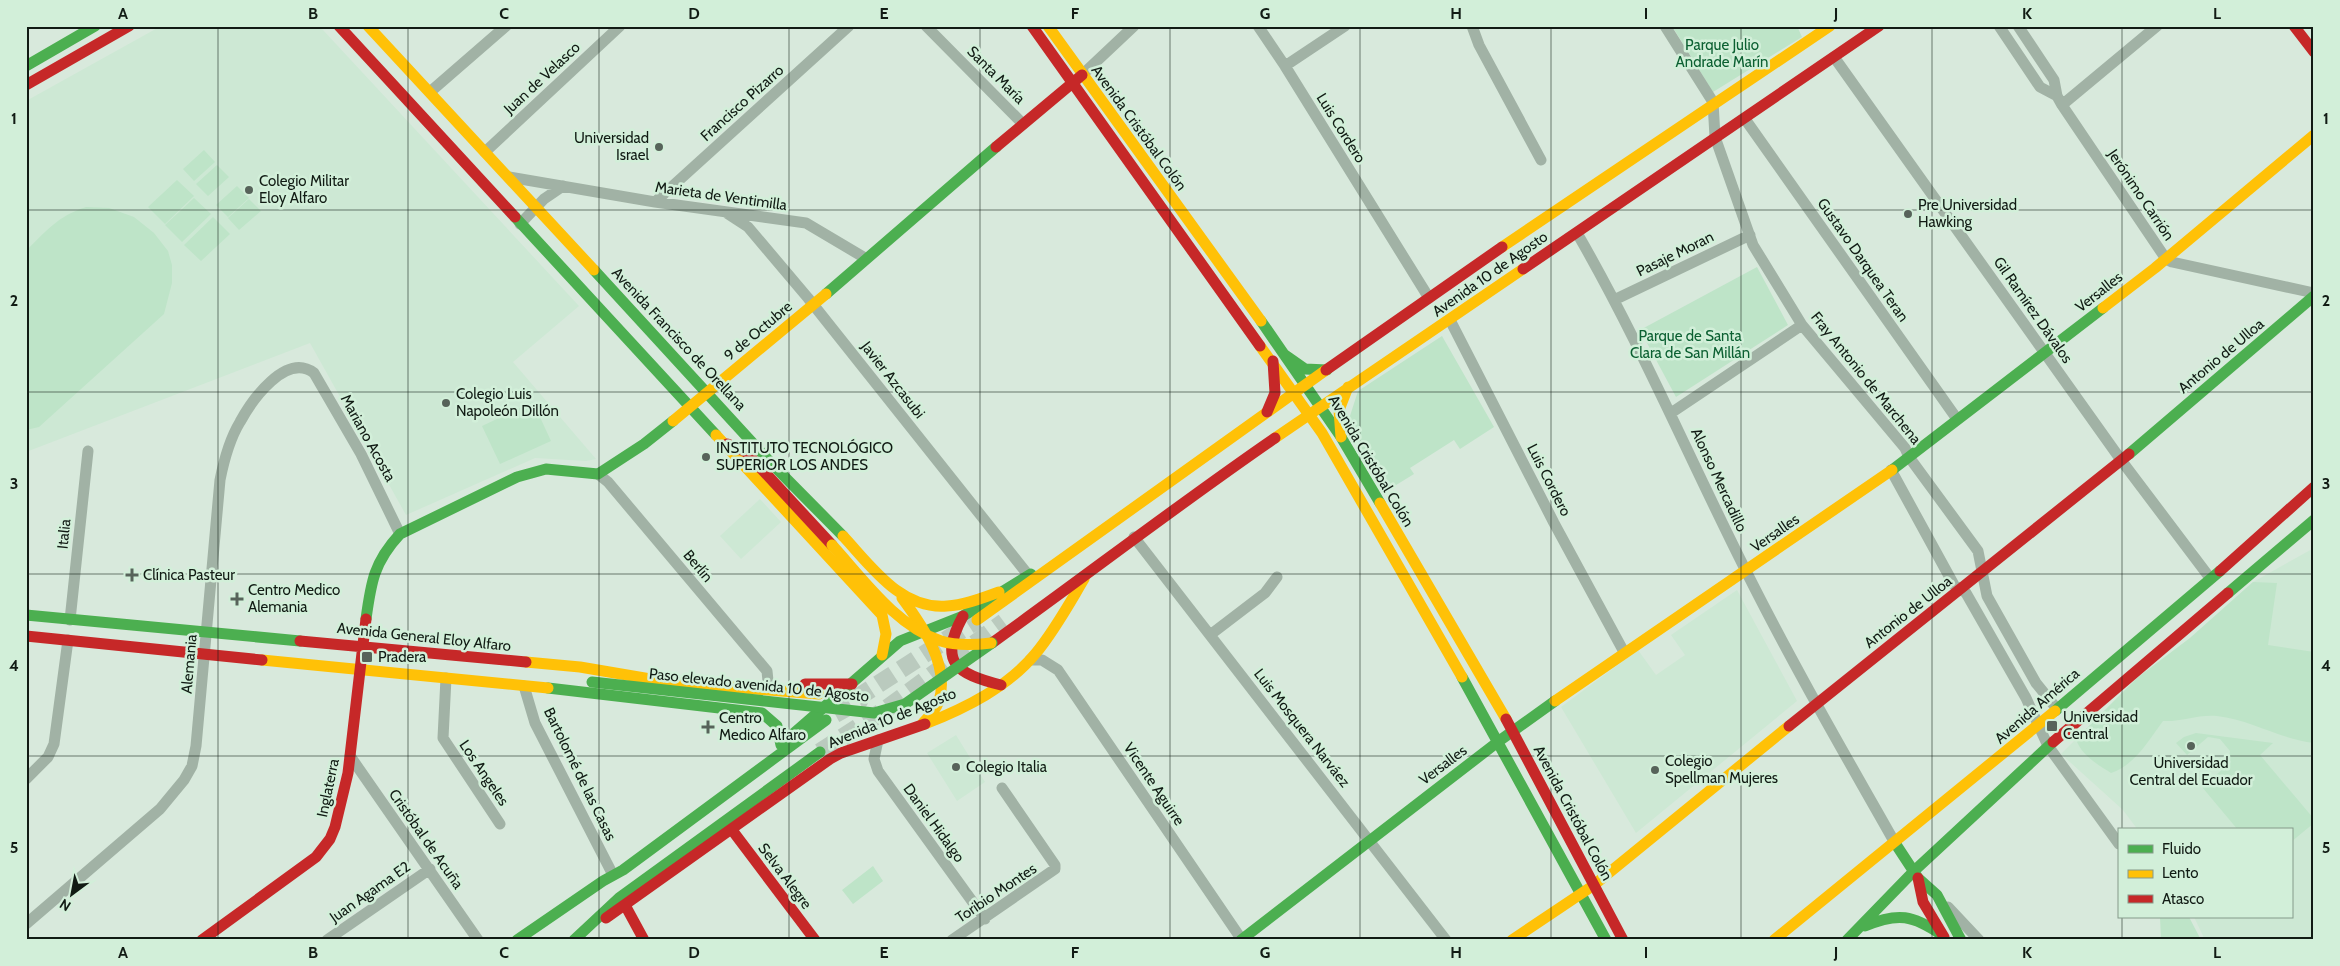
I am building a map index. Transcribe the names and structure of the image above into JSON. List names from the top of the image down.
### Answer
{
  "streets": {
    "main road": [
      "Avenida Cristóbal Colón",
      "Avenida 10 de Agosto",
      "Versalles",
      "9 de Octubre",
      "Avenida Francisco de Orellana",
      "Antonio de Ulloa",
      "Avenida General Eloy Alfaro",
      "Paso elevado avenida 10 de Agosto",
      "Avenida América",
      "Inglaterra",
      "Selva Alegre"
    ],
    "street": [
      "Santa María",
      "Juan de Velasco",
      "Francisco Pizarro",
      "Luis Cordero",
      "Jerónimo Carrión",
      "Marieta de Ventimilla",
      "Pasaje Moran",
      "Gustavo Darquea Teran",
      "Gil Ramírez Dávalos",
      "Fray Antonio de Marchena",
      "Javier Azcasubi",
      "Mariano Acosta",
      "Alonso Mercadillo",
      "Italia",
      "Berlín",
      "Alemania",
      "Luis Mosquera Narváez",
      "Los Angeles",
      "Bartolomé de las Casas",
      "Vicente Aguirre",
      "Daniel Hidalgo",
      "Cristóbal de Acuña",
      "Juan Agama E2",
      "Toribio Montes"
    ]
  },
  "crossings": [
    ["Santa María", "9 de Octubre"],
    ["Juan de Velasco", "Avenida Francisco de Orellana"],
    ["Francisco Pizarro", "Marieta de Ventimilla"],
    ["Avenida Cristóbal Colón", "Avenida 10 de Agosto"],
    ["Avenida Cristóbal Colón", "Versalles"],
    ["Avenida Cristóbal Colón", "9 de Octubre"],
    ["Avenida Cristóbal Colón", "Antonio de Ulloa"],
    ["Luis Cordero", "Avenida 10 de Agosto"],
    ["Luis Cordero", "Versalles"],
    ["Jerónimo Carrión", "Versalles"],
    ["Jerónimo Carrión", "Antonio de Ulloa"],
    ["Marieta de Ventimilla", "9 de Octubre"],
    ["Marieta de Ventimilla", "Avenida Francisco de Orellana"],
    ["Marieta de Ventimilla", "Javier Azcasubi"],
    ["Pasaje Moran", "Fray Antonio de Marchena"],
    ["Pasaje Moran", "Alonso Mercadillo"],
    ["Gustavo Darquea Teran", "Avenida 10 de Agosto"],
    ["Gustavo Darquea Teran", "Versalles"],
    ["Avenida 10 de Agosto", "Gil Ramírez Dávalos"],
    ["Avenida 10 de Agosto", "Avenida Francisco de Orellana"],
    ["Avenida 10 de Agosto", "Fray Antonio de Marchena"],
    ["Avenida 10 de Agosto", "Javier Azcasubi"],
    ["Avenida 10 de Agosto", "Alonso Mercadillo"],
    ["Avenida 10 de Agosto", "Paso elevado avenida 10 de Agosto"],
    ["Avenida 10 de Agosto", "Luis Mosquera Narváez"],
    ["Avenida 10 de Agosto", "Bartolomé de las Casas"],
    ["Avenida 10 de Agosto", "Vicente Aguirre"],
    ["Avenida 10 de Agosto", "Daniel Hidalgo"],
    ["Avenida 10 de Agosto", "Selva Alegre"],
    ["Versalles", "Gil Ramírez Dávalos"],
    ["Versalles", "Fray Antonio de Marchena"],
    ["Versalles", "Alonso Mercadillo"],
    ["Versalles", "Luis Mosquera Narváez"],
    ["Versalles", "Vicente Aguirre"],
    ["Gil Ramírez Dávalos", "Antonio de Ulloa"],
    ["Gil Ramírez Dávalos", "Avenida América"],
    ["9 de Octubre", "Avenida Francisco de Orellana"],
    ["9 de Octubre", "Javier Azcasubi"],
    ["9 de Octubre", "Berlín"],
    ["Antonio de Ulloa", "Fray Antonio de Marchena"],
    ["Antonio de Ulloa", "Alonso Mercadillo"],
    ["Fray Antonio de Marchena", "Avenida América"],
    ["Mariano Acosta", "Alemania"],
    ["Alonso Mercadillo", "Avenida América"],
    ["Italia", "Avenida General Eloy Alfaro"],
    ["Avenida General Eloy Alfaro", "Alemania"],
    ["Inglaterra", "Cristóbal de Acuña"],
    ["Daniel Hidalgo", "Toribio Montes"],
    ["Cristóbal de Acuña", "Juan Agama E2"]
  ],
  "parks": ["Parque Julio Andrade Marín", "Parque de Santa Clara de San Millán"],
  "places": {
    "other": [
      "Universidad Israel",
      "Colegio Militar Eloy Alfaro",
      "Pre Universidad Hawking",
      "Colegio Luis Napoleón Dillón",
      "INSTITUTO TECNOLÓGICO SUPERIOR LOS ANDES",
      "Universidad Central del Ecuador",
      "Colegio Italia",
      "Colegio Spellman Mujeres"
    ],
    "health": ["Clínica Pasteur", "Centro Medico Alemania", "Centro Medico Alfaro"],
    "transit": ["Pradera", "Universidad Central"]
  },
  "legend": ["Fluido", "Lento", "Atasco"],
  "north": "bottom left",
  "grid": {
    "columns": [
      "A",
      "B",
      "C",
      "D",
      "E",
      "F",
      "G",
      "H",
      "I",
      "J",
      "K",
      "L"
    ],
    "rows": [
      "1",
      "2",
      "3",
      "4",
      "5"
    ]
  }
}
